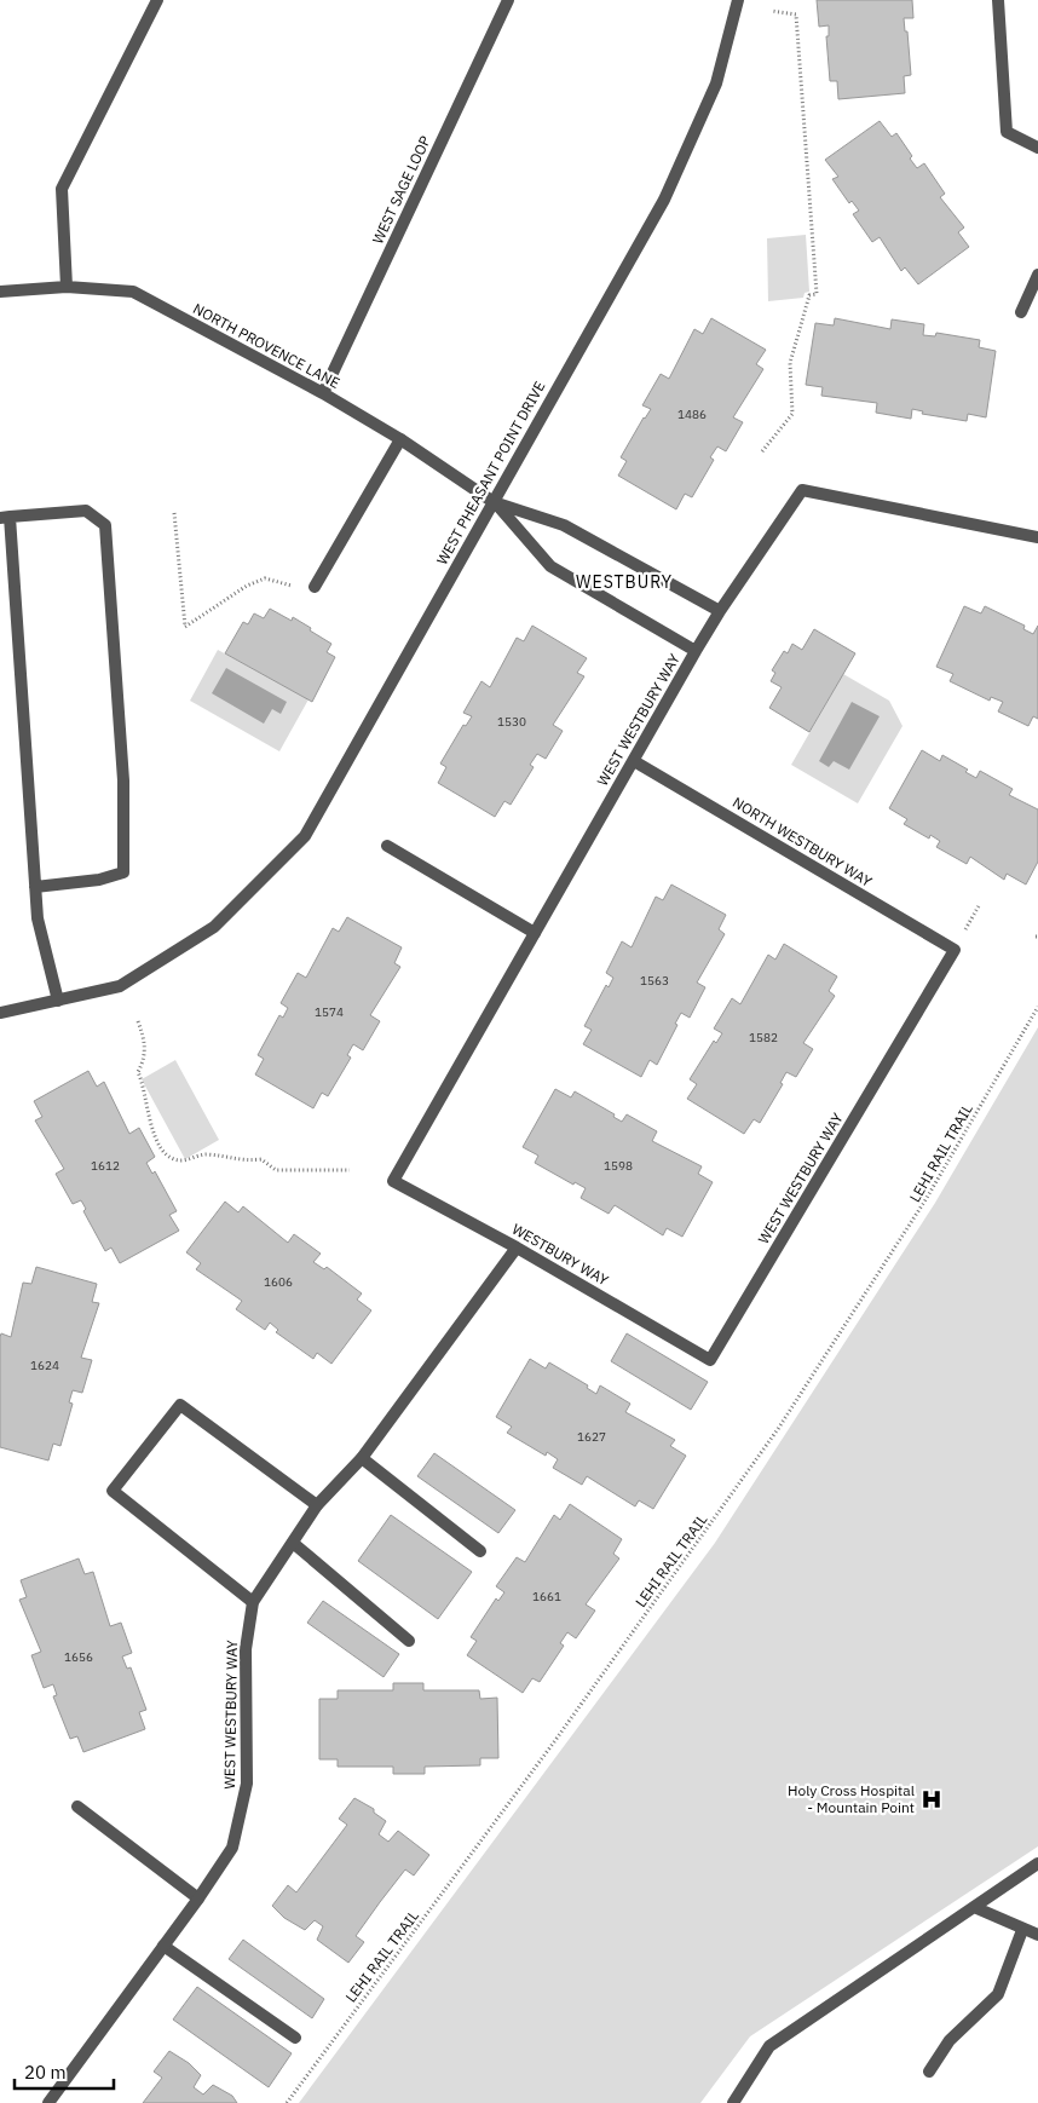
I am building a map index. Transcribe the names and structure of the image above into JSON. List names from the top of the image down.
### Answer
{
  "streets": {
    "street": [
      "WEST SAGE LOOP",
      "NORTH PROVENCE LANE",
      "WEST PHEASANT POINT DRIVE",
      "WEST WESTBURY WAY",
      "NORTH WESTBURY WAY",
      "WESTBURY WAY"
    ],
    "path": ["LEHI RAIL TRAIL"]
  },
  "crossings": [
    ["WEST SAGE LOOP", "NORTH PROVENCE LANE"],
    ["NORTH PROVENCE LANE", "WEST PHEASANT POINT DRIVE"],
    ["WEST WESTBURY WAY", "NORTH WESTBURY WAY"],
    ["WEST WESTBURY WAY", "WESTBURY WAY"]
  ],
  "districts": ["WESTBURY"],
  "places": {
    "hospital": ["Holy Cross Hospital - Mountain Point"]
  },
  "house_numbers": [
    "1486",
    "1530",
    "1563",
    "1574",
    "1582",
    "1612",
    "1598",
    "1606",
    "1624",
    "1627",
    "1661",
    "1656"
  ],
  "scale_bar": "20 m"
}
